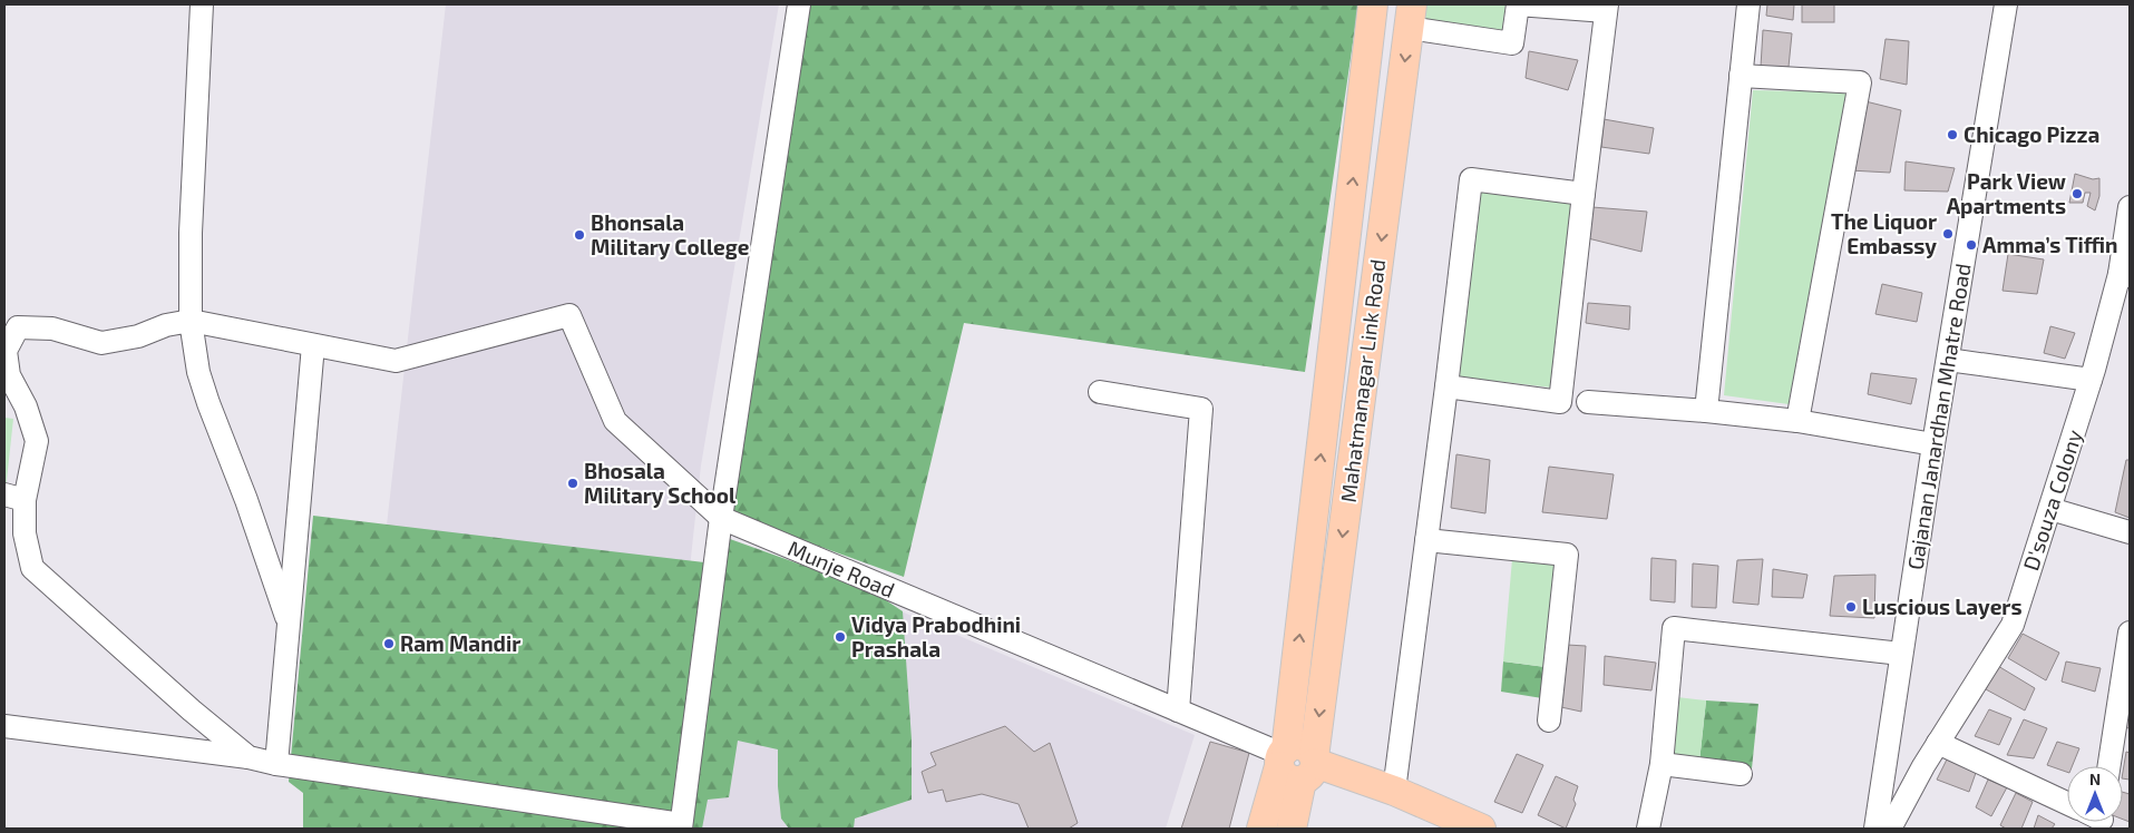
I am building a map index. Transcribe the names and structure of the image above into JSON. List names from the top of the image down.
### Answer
{
  "streets": {
    "main road": ["Mahatmanagar Link Road"],
    "street": ["Gajanan Janardhan Mhatre Road", "D'souza Colony", "Munje Road"]
  },
  "crossings": [
    ["Mahatmanagar Link Road", "Munje Road"]
  ],
  "places": [
    "Chicago Pizza",
    "Park View Apartments",
    "The Liquor Embassy",
    "Bhonsala Military College",
    "Amma’s Tiffin",
    "Bhosala Military School",
    "Luscious Layers",
    "Vidya Prabodhini Prashala",
    "Ram Mandir"
  ],
  "north": "top"
}
